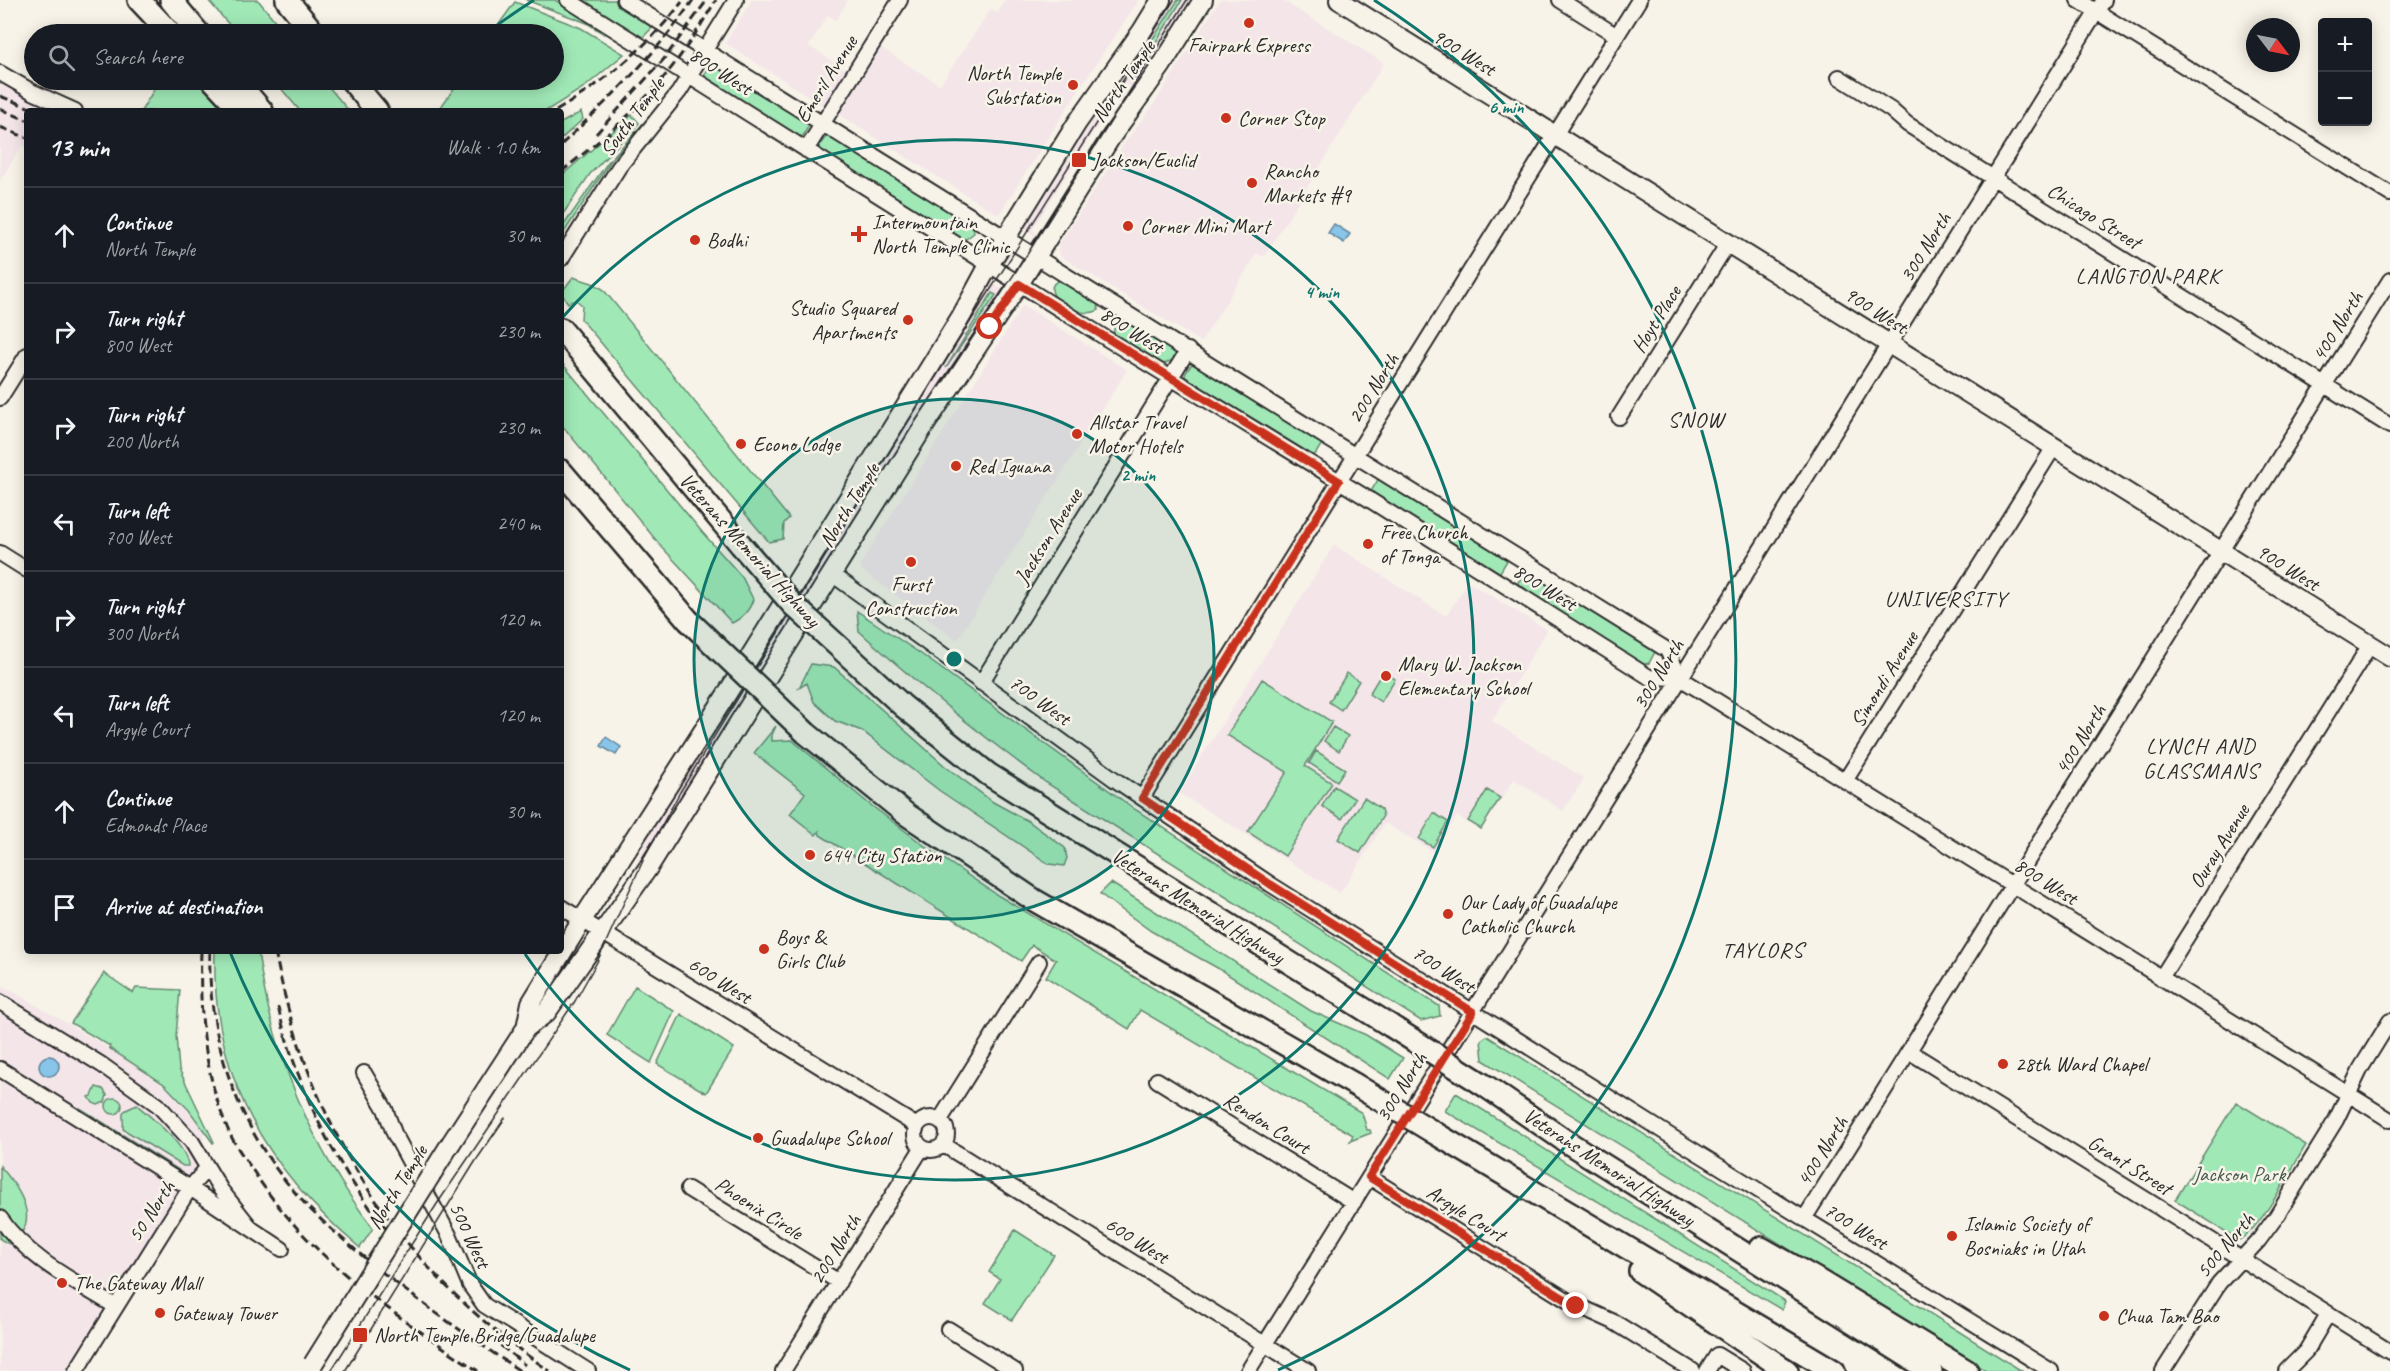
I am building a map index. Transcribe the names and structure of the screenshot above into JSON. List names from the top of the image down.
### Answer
{
  "streets": {
    "highway": ["Veterans Memorial Highway"],
    "main road": ["900 West", "North Temple"],
    "street": [
      "800 West",
      "Emeril Avenue",
      "South Temple",
      "Chicago Street",
      "300 North",
      "Hoyt Place",
      "400 North",
      "200 North",
      "Jackson Avenue",
      "Simondi Avenue",
      "700 West",
      "Ouray Avenue",
      "600 West",
      "Rendon Court",
      "Grant Street",
      "Phoenix Circle",
      "50 North",
      "Argyle Court",
      "500 West",
      "500 North"
    ]
  },
  "crossings": [
    ["900 West", "300 North"],
    ["900 West", "Hoyt Place"],
    ["900 West", "400 North"],
    ["900 West", "200 North"],
    ["900 West", "Simondi Avenue"],
    ["900 West", "Ouray Avenue"],
    ["800 West", "Emeril Avenue"],
    ["800 West", "North Temple"],
    ["800 West", "South Temple"],
    ["800 West", "300 North"],
    ["800 West", "400 North"],
    ["800 West", "200 North"],
    ["800 West", "Jackson Avenue"],
    ["800 West", "Simondi Avenue"],
    ["800 West", "Ouray Avenue"],
    ["800 West", "500 North"],
    ["North Temple", "700 West"],
    ["North Temple", "600 West"],
    ["Chicago Street", "300 North"],
    ["Chicago Street", "400 North"],
    ["300 North", "700 West"],
    ["300 North", "600 West"],
    ["300 North", "Rendon Court"],
    ["300 North", "Argyle Court"],
    ["400 North", "700 West"],
    ["400 North", "Grant Street"],
    ["200 North", "700 West"],
    ["200 North", "600 West"],
    ["200 North", "Phoenix Circle"],
    ["Jackson Avenue", "700 West"],
    ["Grant Street", "500 North"]
  ],
  "districts": [
    "LANGTON PARK",
    "SNOW",
    "UNIVERSITY",
    "LYNCH AND GLASSMANS",
    "TAYLORS"
  ],
  "parks": ["Jackson Park"],
  "places": {
    "other": [
      "Fairpark Express",
      "North Temple Substation",
      "Corner Stop",
      "Rancho Markets #9",
      "Corner Mini Mart",
      "Bodhi",
      "Studio Squared Apartments",
      "Allstar Travel Motor Hotels",
      "Econo Lodge",
      "Red Iguana",
      "Free Church of Tonga",
      "Furst Construction",
      "Mary W. Jackson Elementary School",
      "644 City Station",
      "Our Lady of Guadalupe Catholic Church",
      "Boys & Girls Club",
      "28th Ward Chapel",
      "Guadalupe School",
      "Islamic Society of Bosniaks in Utah",
      "The Gateway Mall",
      "Gateway Tower",
      "Chua Tam Bao"
    ],
    "transit": ["Jackson/Euclid", "North Temple Bridge/Guadalupe"],
    "health": ["Intermountain North Temple Clinic"]
  },
  "north": "bottom right",
  "page": {
    "map_buttons": ["+", "−"],
    "search": "Search here",
    "heading": ["13 min", "Walk · 1.0 km"],
    "list": [
      ["Continue", "North Temple", "30 m"],
      ["Turn right", "800 West", "230 m"],
      ["Turn right", "200 North", "230 m"],
      ["Turn left", "700 West", "240 m"],
      ["Turn right", "300 North", "120 m"],
      ["Turn left", "Argyle Court", "120 m"],
      ["Continue", "Edmonds Place", "30 m"],
      "Arrive at destination"
    ]
  },
  "rings": ["6 min", "4 min", "2 min"]
}
